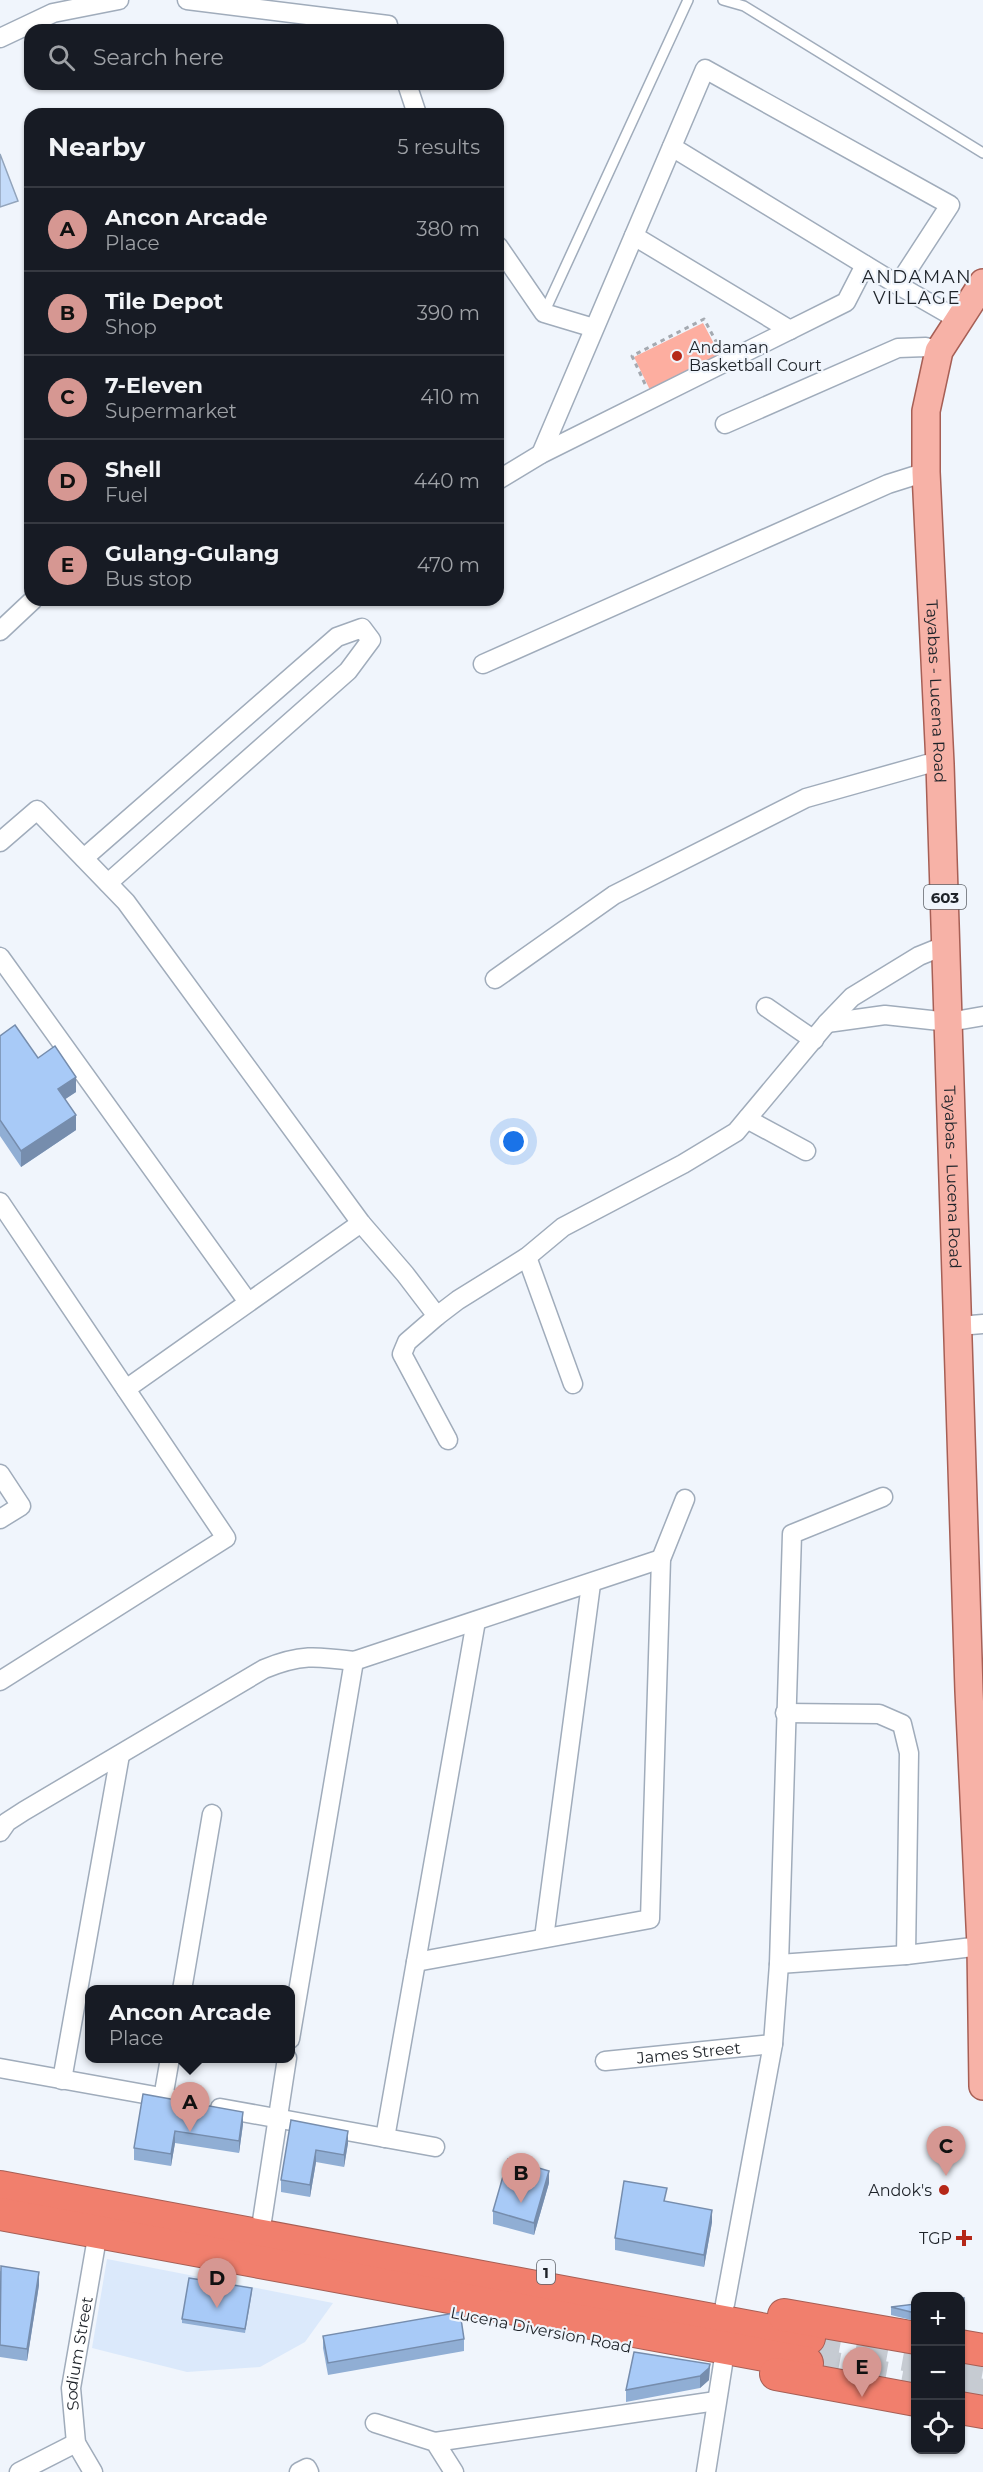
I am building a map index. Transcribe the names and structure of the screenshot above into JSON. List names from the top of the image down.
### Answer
{
  "streets": {
    "highway": ["1", "Lucena Diversion Road"],
    "main road": ["Tayabas - Lucena Road", "603"],
    "street": ["James Street", "Sodium Street"]
  },
  "crossings": [
    ["Lucena Diversion Road", "Sodium Street"]
  ],
  "districts": ["ANDAMAN VILLAGE"],
  "places": {
    "other": ["Andaman Basketball Court", "Andok's"],
    "health": ["TGP"]
  },
  "page": {
    "search": "Search here",
    "heading": ["Nearby", "5 results"],
    "list": [
      {
        "mark": "A",
        "name": "Ancon Arcade",
        "note": "Place",
        "value": "380 m"
      },
      {
        "mark": "B",
        "name": "Tile Depot",
        "note": "Shop",
        "value": "390 m"
      },
      {
        "mark": "C",
        "name": "7-Eleven",
        "note": "Supermarket",
        "value": "410 m"
      },
      {
        "mark": "D",
        "name": "Shell",
        "note": "Fuel",
        "value": "440 m"
      },
      {
        "mark": "E",
        "name": "Gulang-Gulang",
        "note": "Bus stop",
        "value": "470 m"
      }
    ],
    "popup": ["Ancon Arcade", "Place"],
    "pins": [
      "A",
      "C",
      "B",
      "D",
      "E"
    ],
    "map_buttons": ["+", "−"]
  }
}
